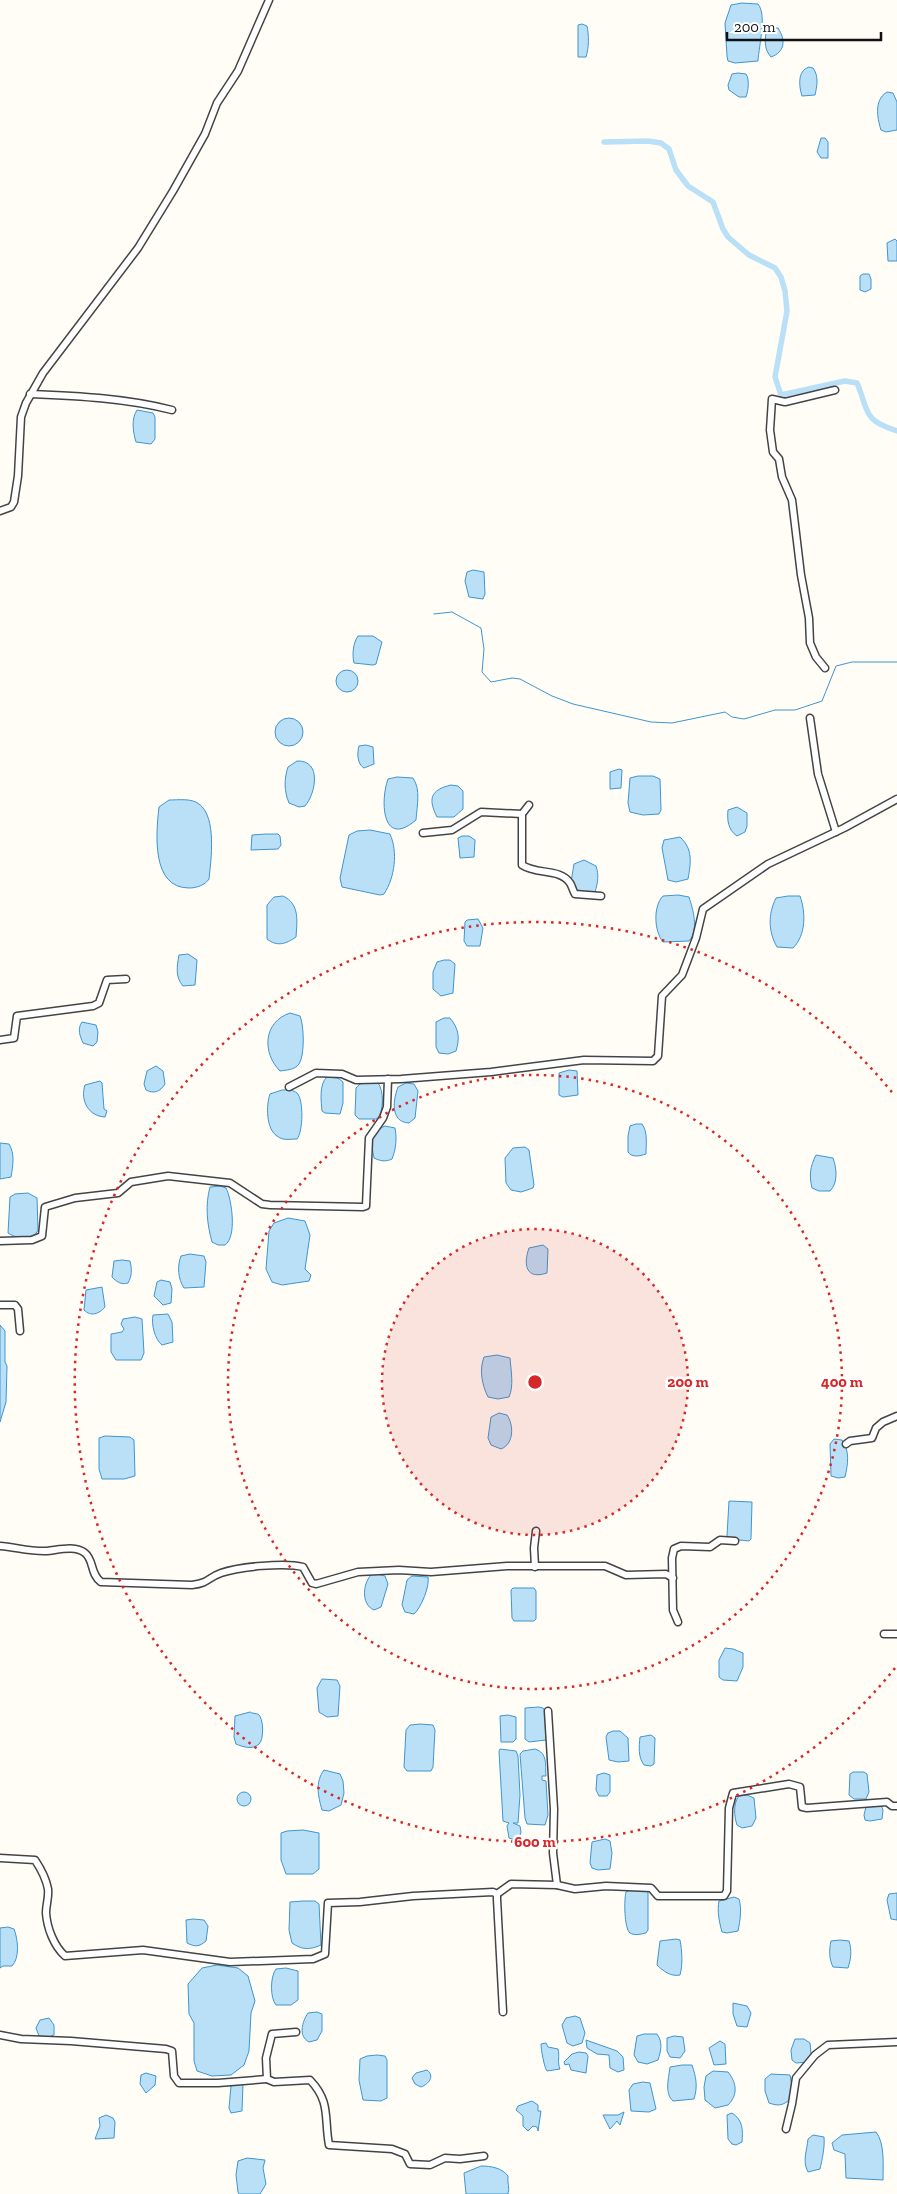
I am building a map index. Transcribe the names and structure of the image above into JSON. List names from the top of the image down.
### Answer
{
  "scale_bar": "200 m",
  "rings": ["200 m", "400 m", "600 m"]
}
